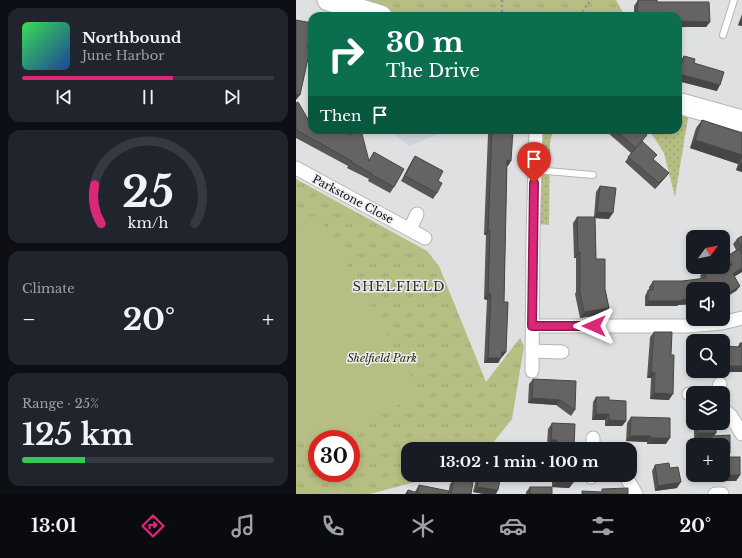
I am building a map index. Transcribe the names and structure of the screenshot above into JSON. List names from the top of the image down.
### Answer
{
  "streets": {
    "street": ["Parkstone Close"]
  },
  "districts": ["SHELFIELD"],
  "parks": ["Shelfield Park"],
  "north": "top right",
  "page": {
    "turn": ["30 m", "The Drive"],
    "song": ["Northbound", "June Harbor"],
    "then": "Then",
    "map_buttons": "+",
    "tile": [
      "Climate",
      ["Range · 25%", "125 km"]
    ],
    "heat": ["−", "20°", "+"],
    "limit": "30",
    "trip": "13:02 · 1 min · 100 m",
    "tabs": ["13:01", "20°"],
    "gauge": ["25", "km/h"]
  }
}
